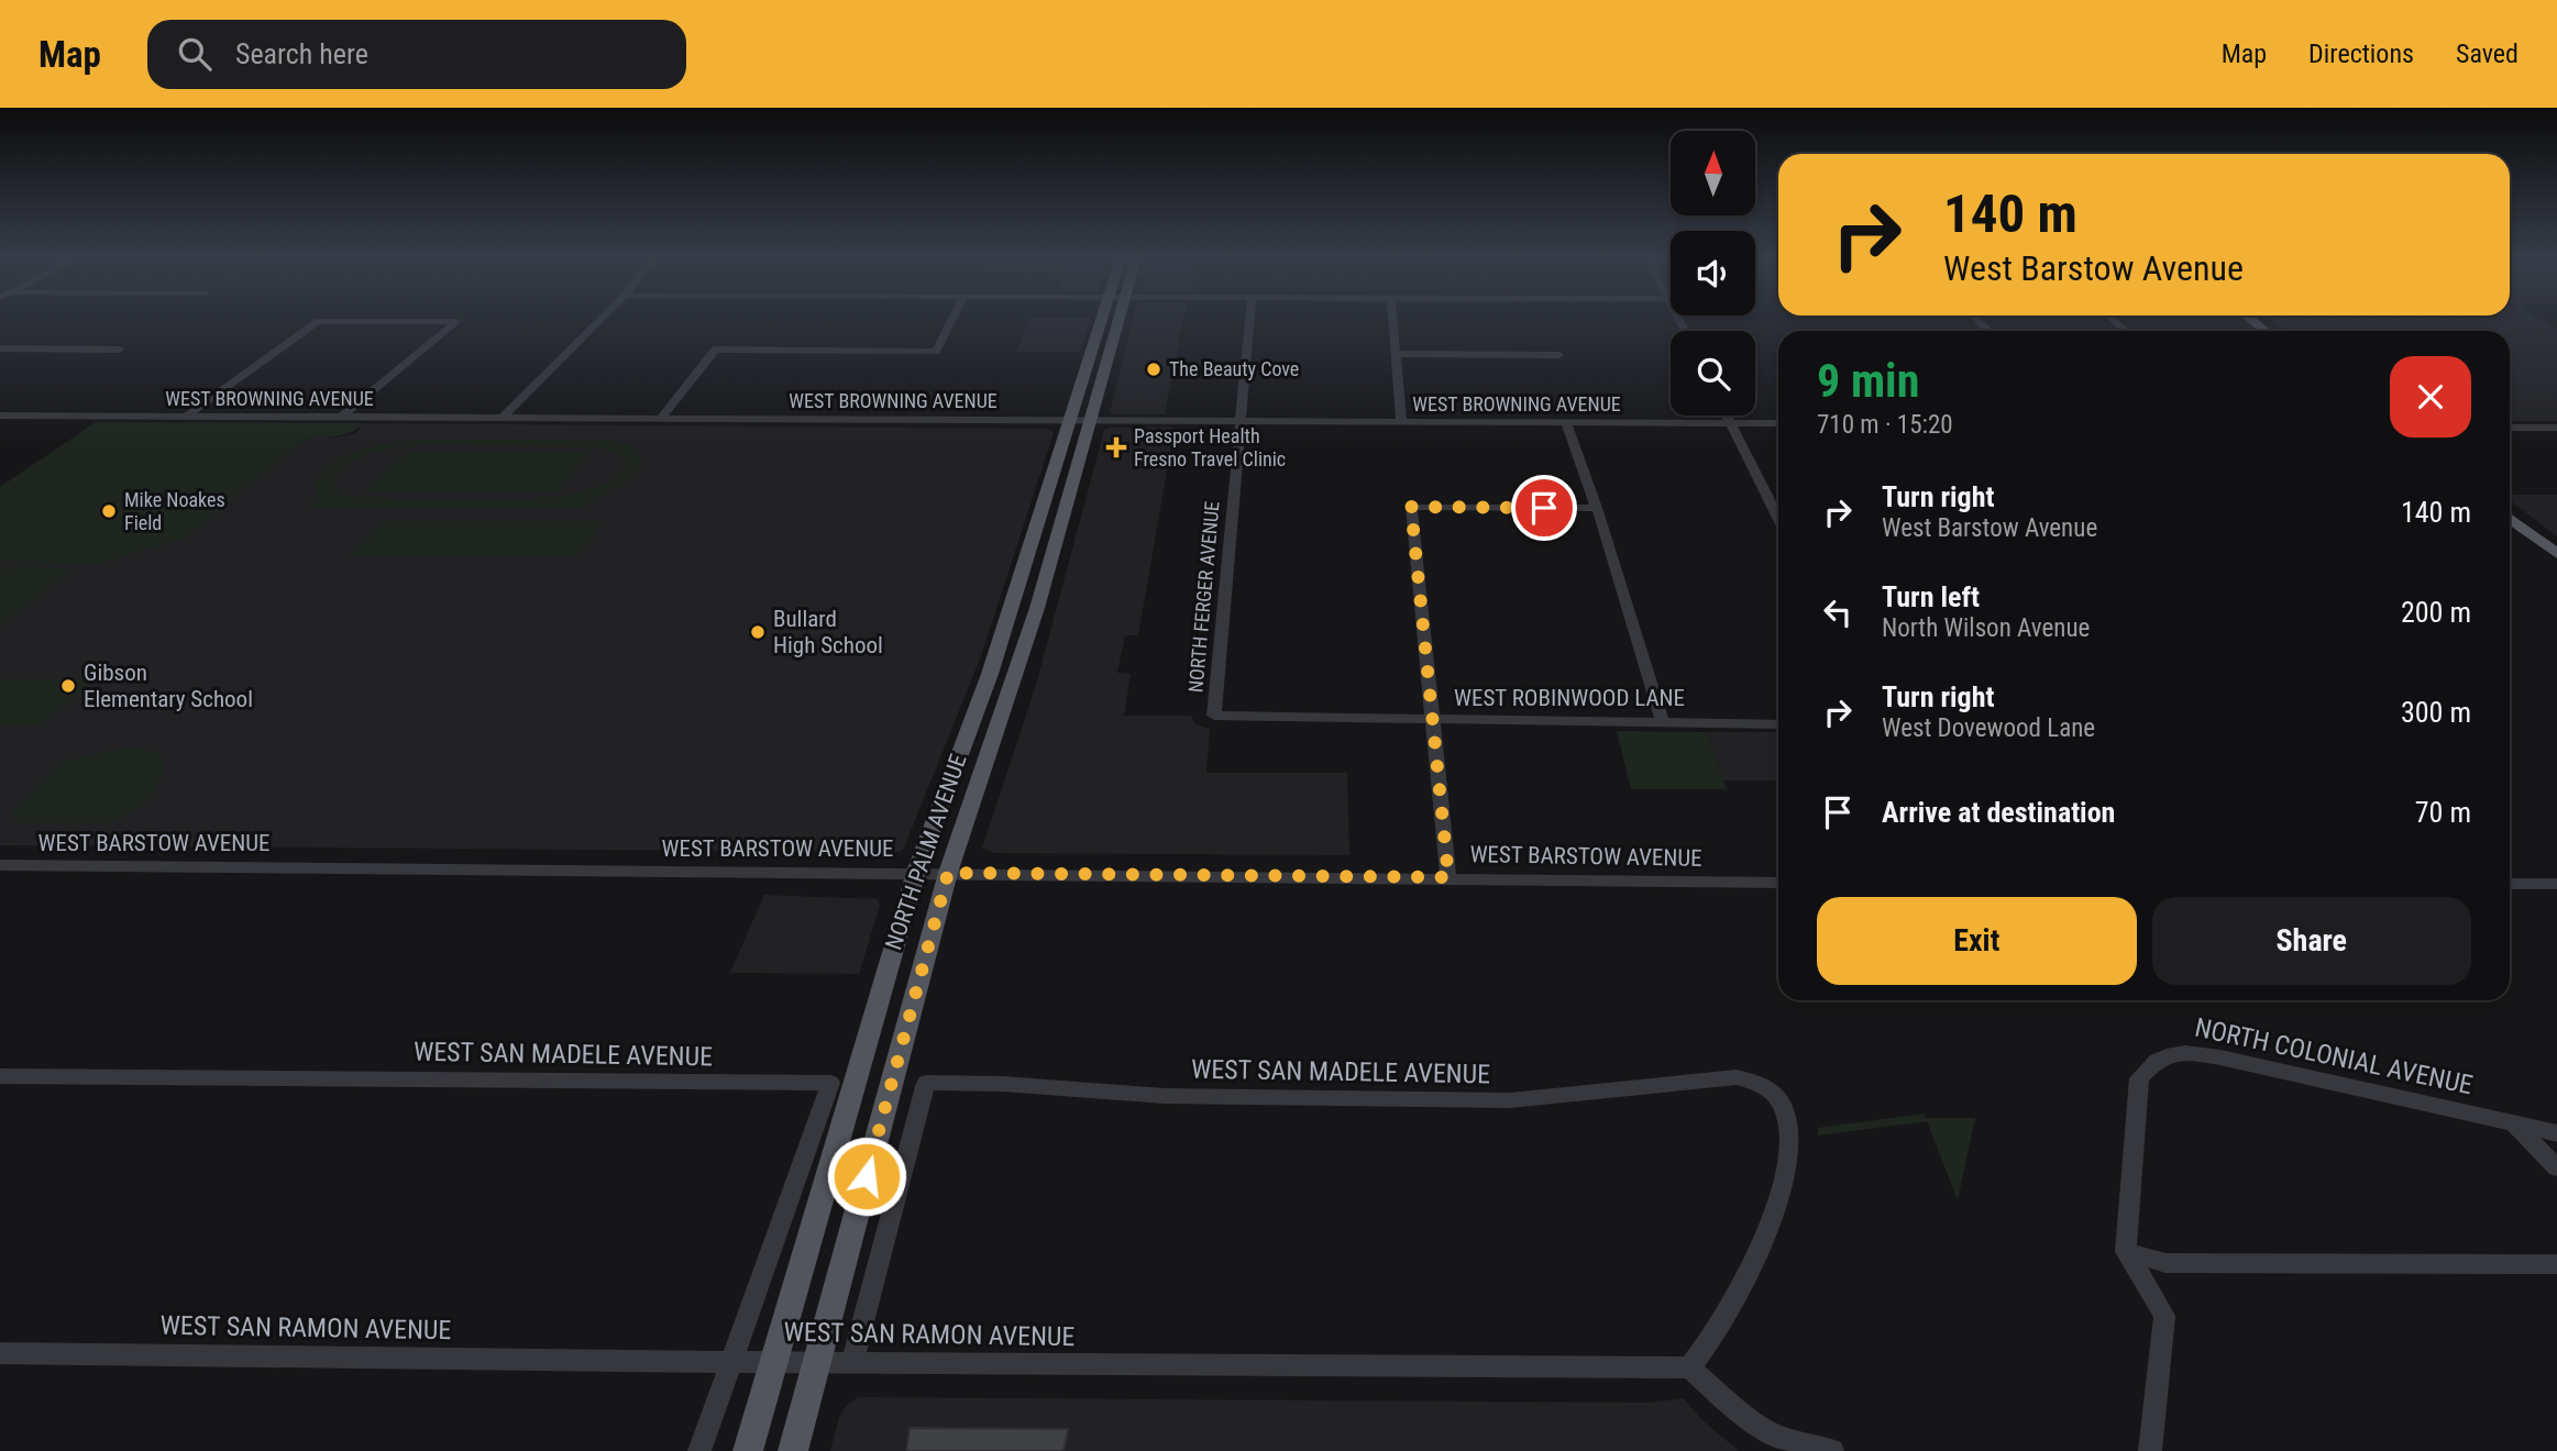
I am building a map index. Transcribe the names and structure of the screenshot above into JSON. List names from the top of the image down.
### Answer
{
  "streets": {
    "main road": ["NORTH PALM AVENUE"],
    "street": [
      "WEST BROWNING AVENUE",
      "NORTH FERGER AVENUE",
      "WEST ROBINWOOD LANE",
      "WEST BARSTOW AVENUE",
      "WEST SAN MADELE AVENUE",
      "NORTH COLONIAL AVENUE",
      "WEST SAN RAMON AVENUE"
    ]
  },
  "crossings": [
    ["WEST BROWNING AVENUE", "NORTH FERGER AVENUE"],
    ["WEST BROWNING AVENUE", "NORTH PALM AVENUE"],
    ["NORTH FERGER AVENUE", "WEST ROBINWOOD LANE"],
    ["WEST BARSTOW AVENUE", "NORTH PALM AVENUE"],
    ["NORTH PALM AVENUE", "WEST SAN RAMON AVENUE"],
    ["WEST SAN MADELE AVENUE", "WEST SAN RAMON AVENUE"]
  ],
  "places": {
    "other": [
      "The Beauty Cove",
      "Mike Noakes Field",
      "Bullard High School",
      "Gibson Elementary School"
    ],
    "health": ["Passport Health Fresno Travel Clinic"]
  },
  "north": "top",
  "page": {
    "header": "Map",
    "search": "Search here",
    "nav": ["Map", "Directions", "Saved"],
    "turn": ["140 m", "West Barstow Avenue"],
    "heading": ["9 min", "710 m · 15:20"],
    "list": [
      {
        "name": "Turn right",
        "note": "West Barstow Avenue",
        "value": "140 m"
      },
      {
        "name": "Turn left",
        "note": "North Wilson Avenue",
        "value": "200 m"
      },
      {
        "name": "Turn right",
        "note": "West Dovewood Lane",
        "value": "300 m"
      },
      {
        "name": "Arrive at destination",
        "value": "70 m"
      }
    ],
    "buttons": ["Exit", "Share"]
  }
}
